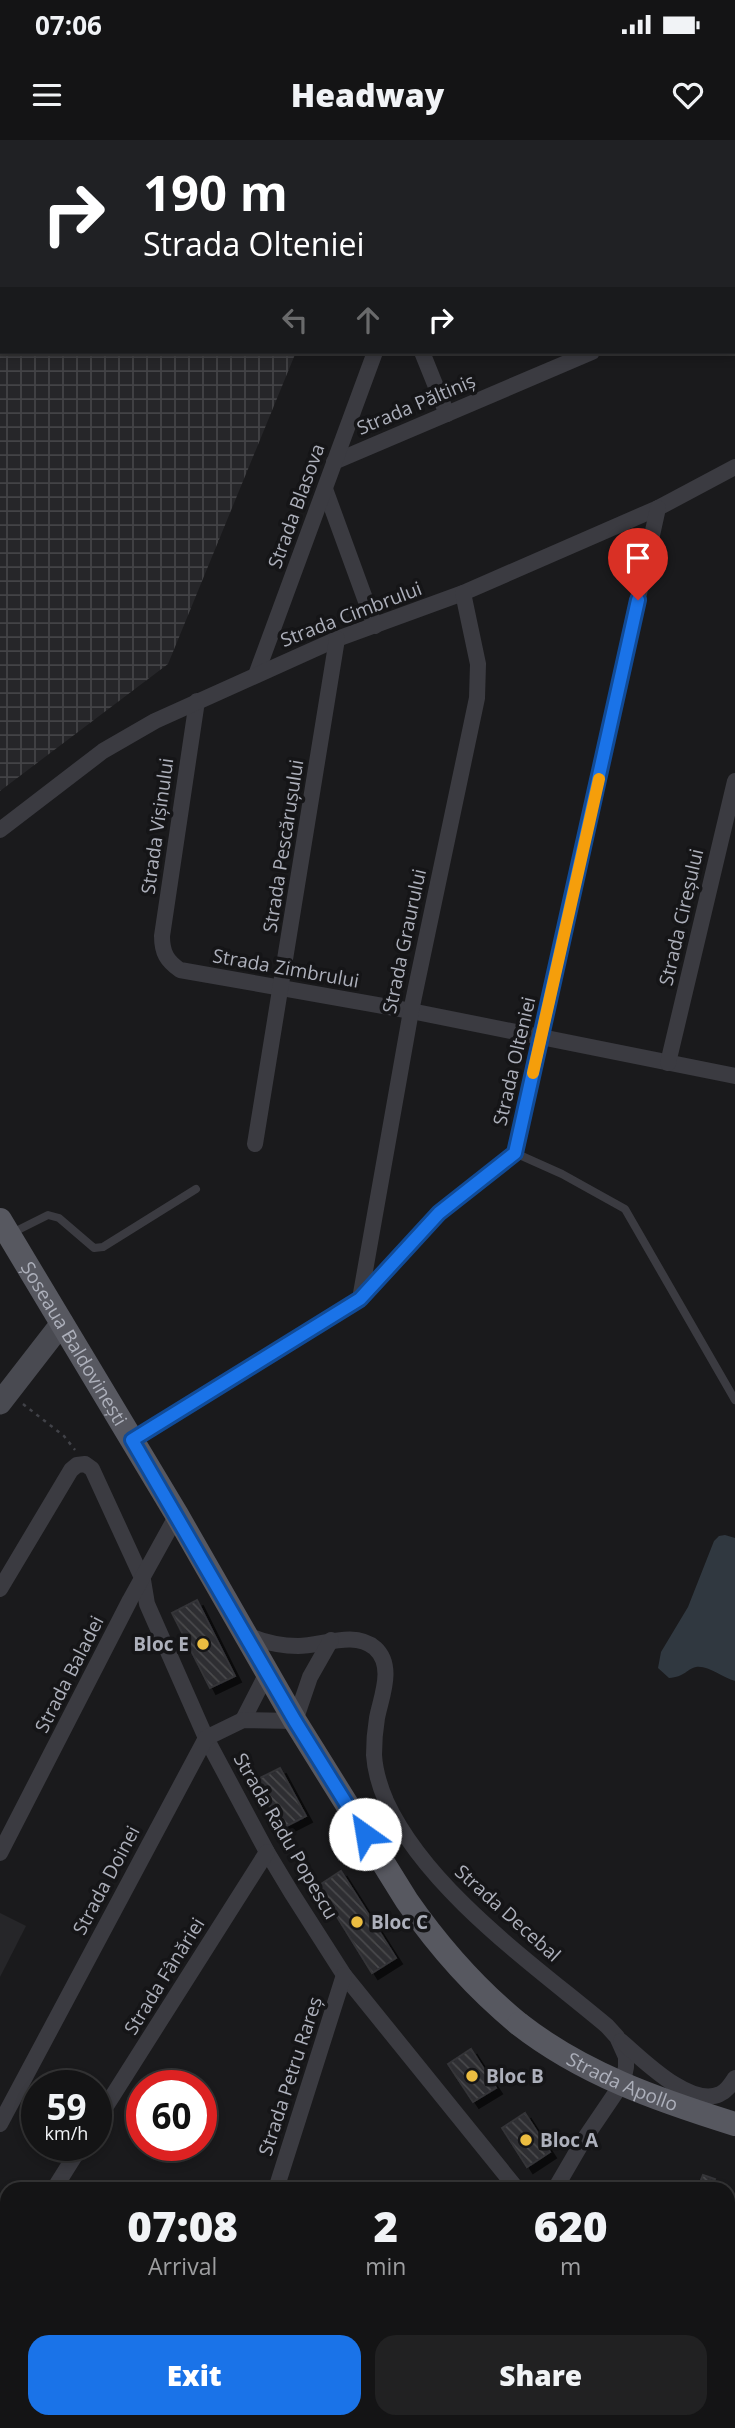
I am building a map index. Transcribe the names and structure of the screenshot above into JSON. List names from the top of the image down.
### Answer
{
  "streets": {
    "main road": ["Șoseaua Baldovinești", "Strada Apollo"],
    "street": [
      "Strada Păltiniș",
      "Strada Blasova",
      "Strada Cimbrului",
      "Strada Vișinului",
      "Strada Pescărușului",
      "Strada Cireșului",
      "Strada Graurului",
      "Strada Zimbrului",
      "Strada Olteniei",
      "Strada Baladei",
      "Strada Radu Popescu",
      "Strada Doinei",
      "Strada Decebal",
      "Strada Fânăriei",
      "Strada Petru Rareș"
    ]
  },
  "crossings": [
    ["Strada Păltiniș", "Strada Blasova"],
    ["Strada Blasova", "Strada Cimbrului"],
    ["Strada Cimbrului", "Strada Vișinului"],
    ["Strada Cimbrului", "Strada Pescărușului"],
    ["Strada Cimbrului", "Strada Graurului"],
    ["Strada Cimbrului", "Strada Olteniei"],
    ["Strada Vișinului", "Strada Zimbrului"],
    ["Strada Pescărușului", "Strada Zimbrului"],
    ["Strada Cireșului", "Strada Zimbrului"],
    ["Strada Graurului", "Strada Zimbrului"],
    ["Strada Graurului", "Strada Olteniei"],
    ["Strada Zimbrului", "Strada Olteniei"],
    ["Strada Olteniei", "Șoseaua Baldovinești"],
    ["Șoseaua Baldovinești", "Strada Baladei"],
    ["Șoseaua Baldovinești", "Strada Decebal"],
    ["Șoseaua Baldovinești", "Strada Apollo"],
    ["Strada Baladei", "Strada Radu Popescu"],
    ["Strada Radu Popescu", "Strada Doinei"],
    ["Strada Radu Popescu", "Strada Fânăriei"],
    ["Strada Radu Popescu", "Strada Petru Rareș"]
  ],
  "places": [
    "Bloc E",
    "Bloc C",
    "Bloc B",
    "Bloc A"
  ],
  "page": {
    "status": "07:06",
    "header": "Headway",
    "turn": ["190 m", "Strada Olteniei"],
    "speed": "59 km/h",
    "limit": "60",
    "eta": [
      "07:08",
      "Arrival",
      "2",
      "min",
      "620",
      "m"
    ],
    "buttons": ["Exit", "Share"]
  }
}
